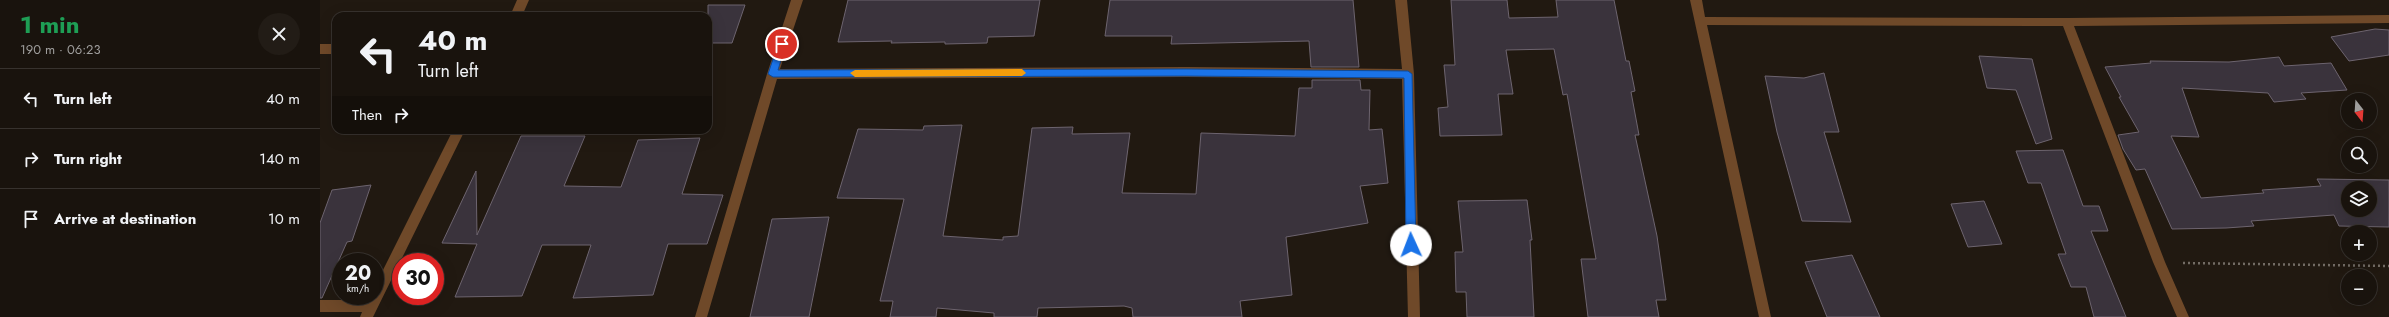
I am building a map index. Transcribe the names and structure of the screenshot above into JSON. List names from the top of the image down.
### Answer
{
  "north": "bottom",
  "page": {
    "heading": ["1 min", "190 m · 06:23"],
    "turn": ["40 m", "Turn left"],
    "list": [
      {
        "name": "Turn left",
        "value": "40 m"
      },
      {
        "name": "Turn right",
        "value": "140 m"
      },
      {
        "name": "Arrive at destination",
        "value": "10 m"
      }
    ],
    "map_buttons": ["+", "−"],
    "then": "Then",
    "speed": "20 km/h",
    "limit": "30"
  }
}
